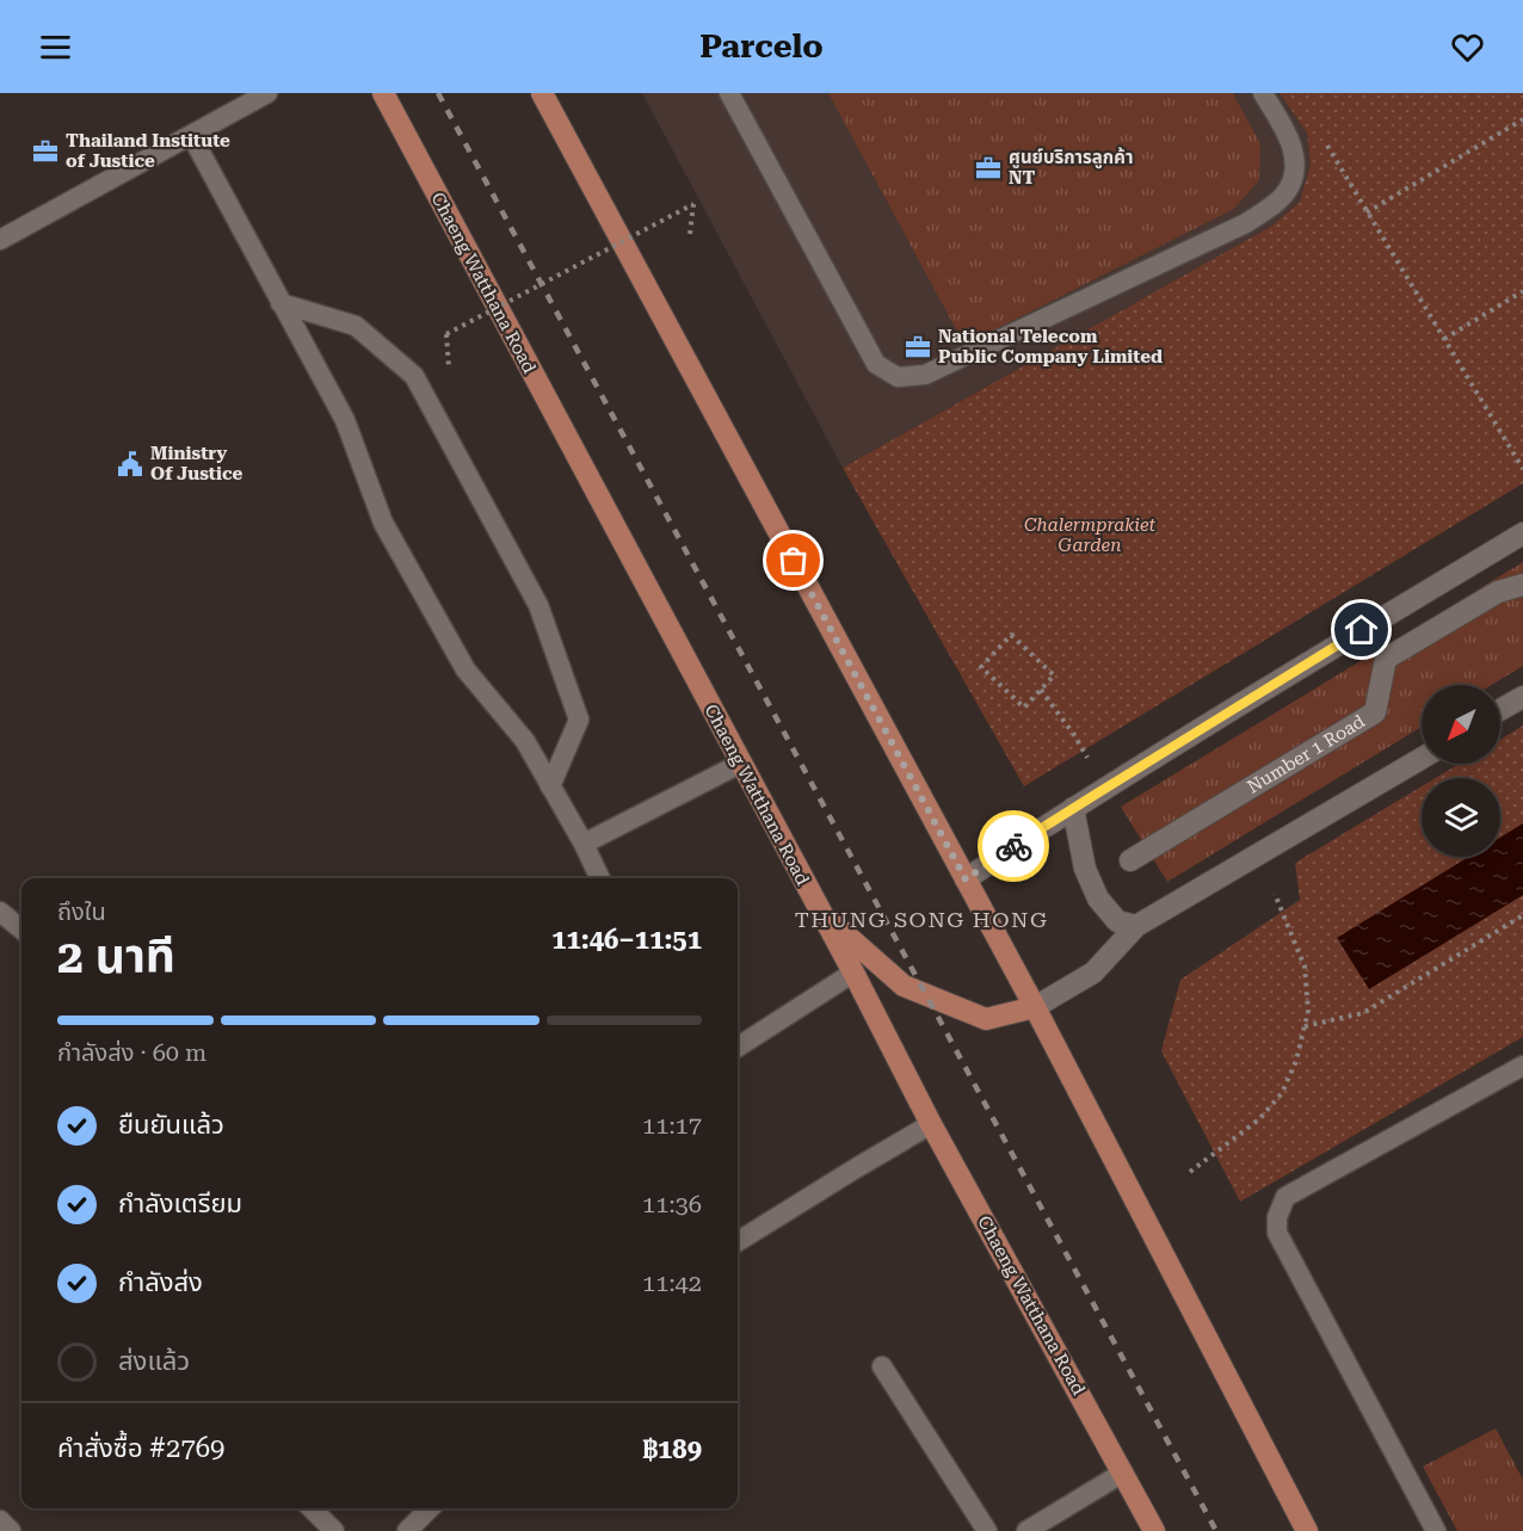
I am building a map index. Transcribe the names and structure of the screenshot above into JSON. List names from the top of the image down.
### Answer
{
  "streets": {
    "main road": ["Chaeng Watthana Road"],
    "street": ["Number 1 Road"]
  },
  "districts": ["THUNG SONG HONG"],
  "parks": ["Chalermprakiet Garden"],
  "places": {
    "office": ["Thailand Institute of Justice", "ศูนย์บริการลูกค้า NT", "National Telecom Public Company Limited"],
    "public building": ["Ministry Of Justice"]
  },
  "north": "bottom left",
  "page": {
    "header": "Parcelo",
    "heading": ["2 นาที", "ถึงใน", "11:46–11:51"],
    "panel": ["คำสั่งซื้อ #2769", "฿189"],
    "bar": "กำลังส่ง · 60 m",
    "list": [
      ["ยืนยันแล้ว", "11:17"],
      ["กำลังเตรียม", "11:36"],
      ["กำลังส่ง", "11:42"],
      "ส่งแล้ว"
    ]
  }
}
